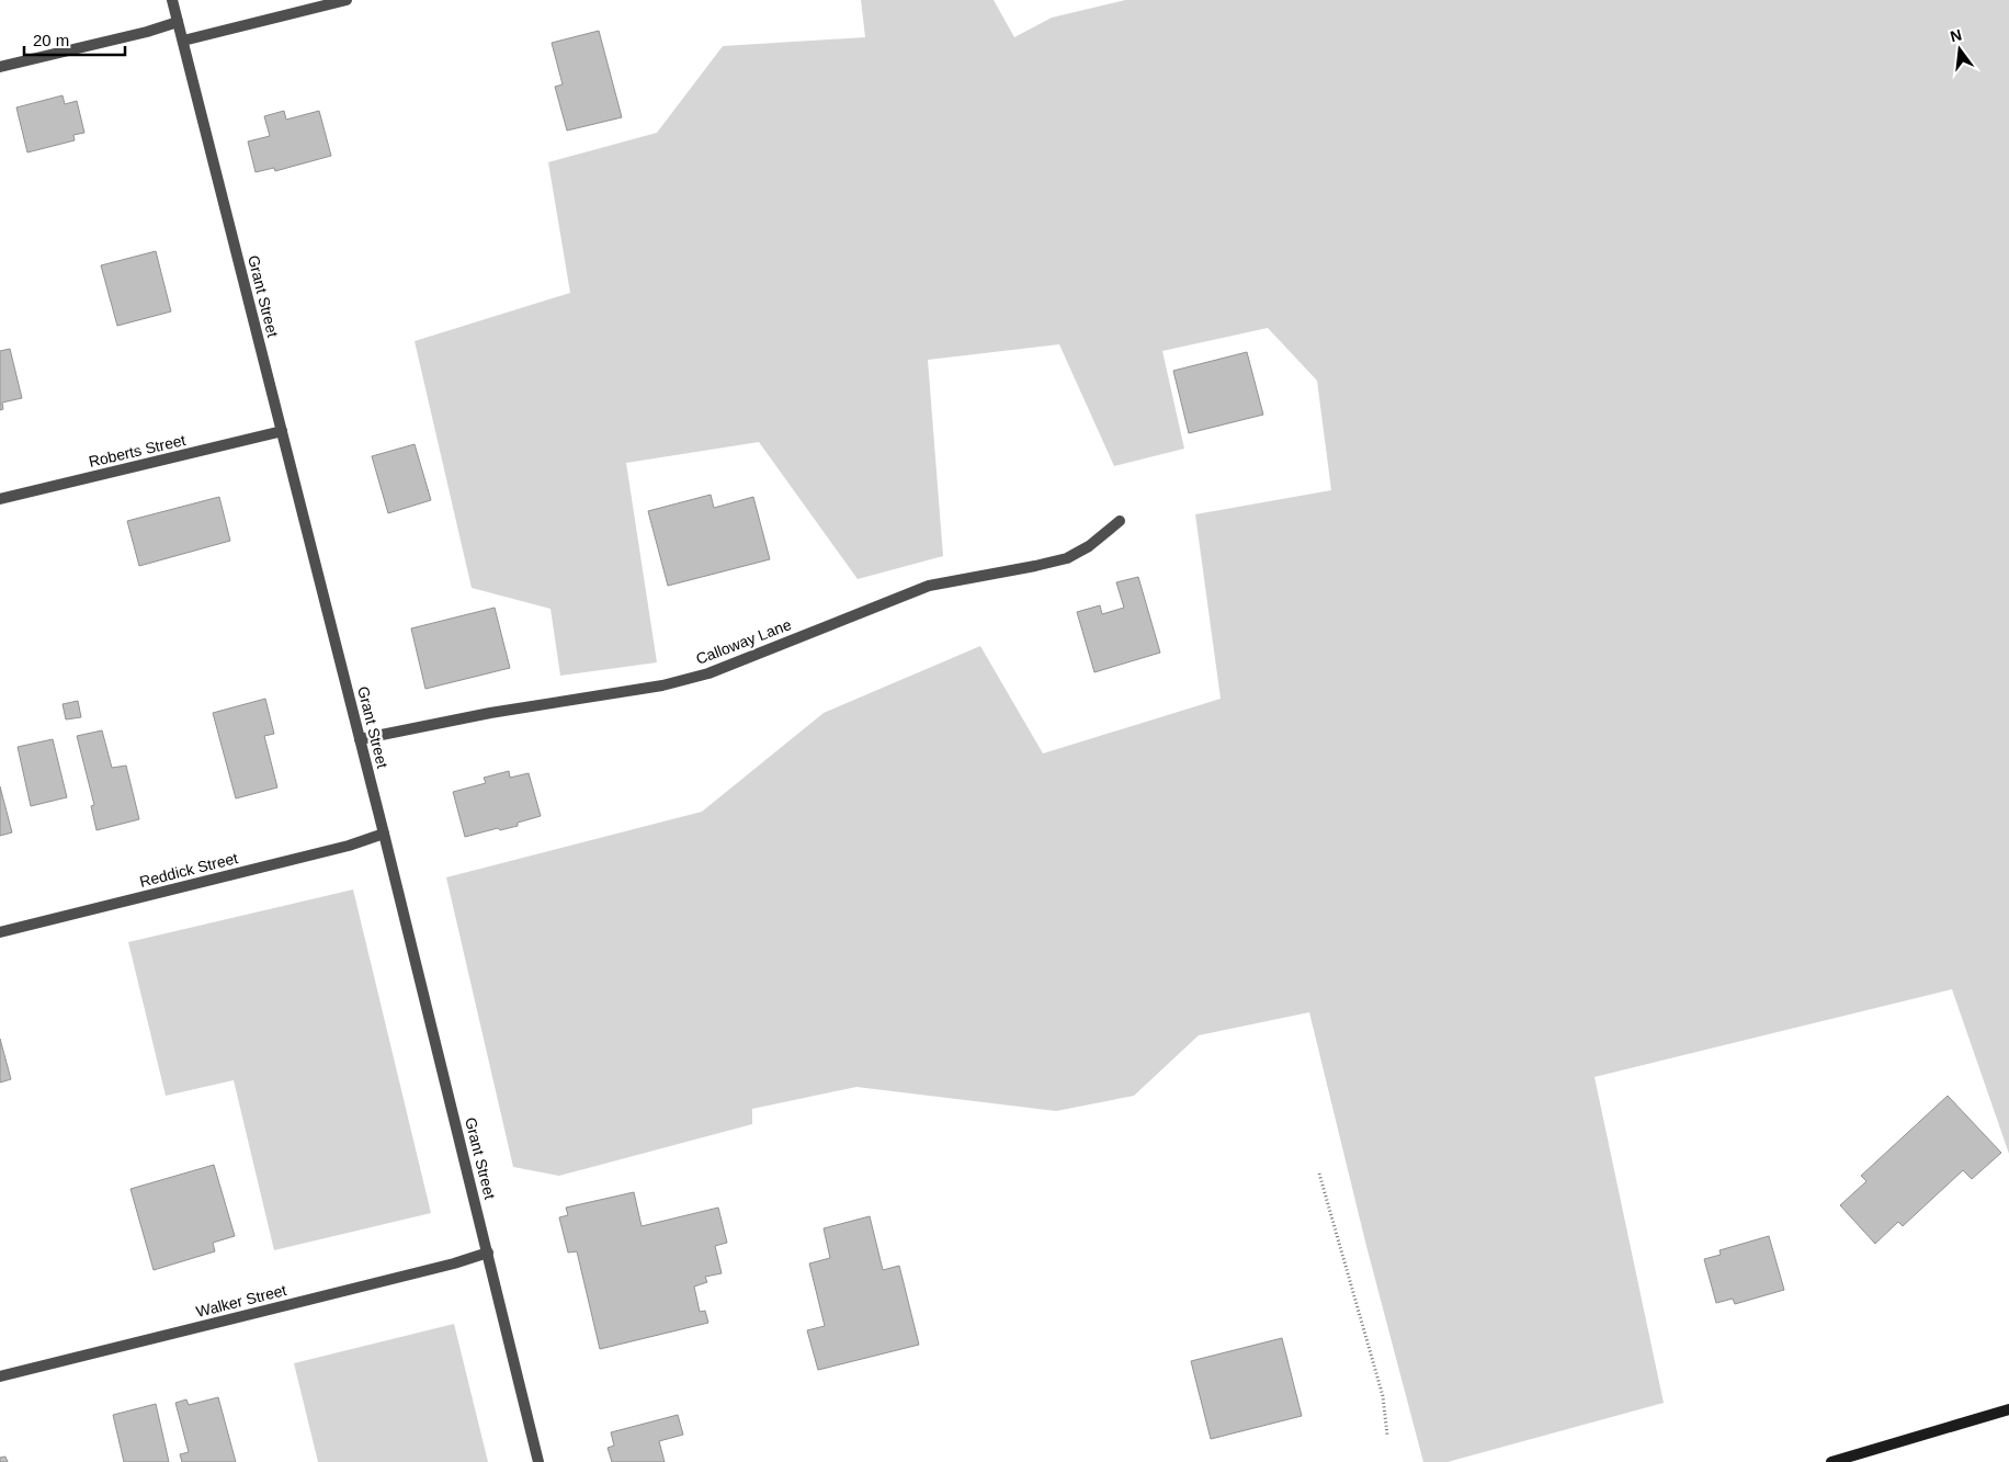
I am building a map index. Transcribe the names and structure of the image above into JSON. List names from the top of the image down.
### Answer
{
  "streets": {
    "street": [
      "Grant Street",
      "Roberts Street",
      "Calloway Lane",
      "Reddick Street",
      "Walker Street"
    ]
  },
  "crossings": [
    ["Grant Street", "Roberts Street"],
    ["Grant Street", "Calloway Lane"],
    ["Grant Street", "Reddick Street"],
    ["Grant Street", "Walker Street"]
  ],
  "scale_bar": "20 m",
  "north": "top"
}
